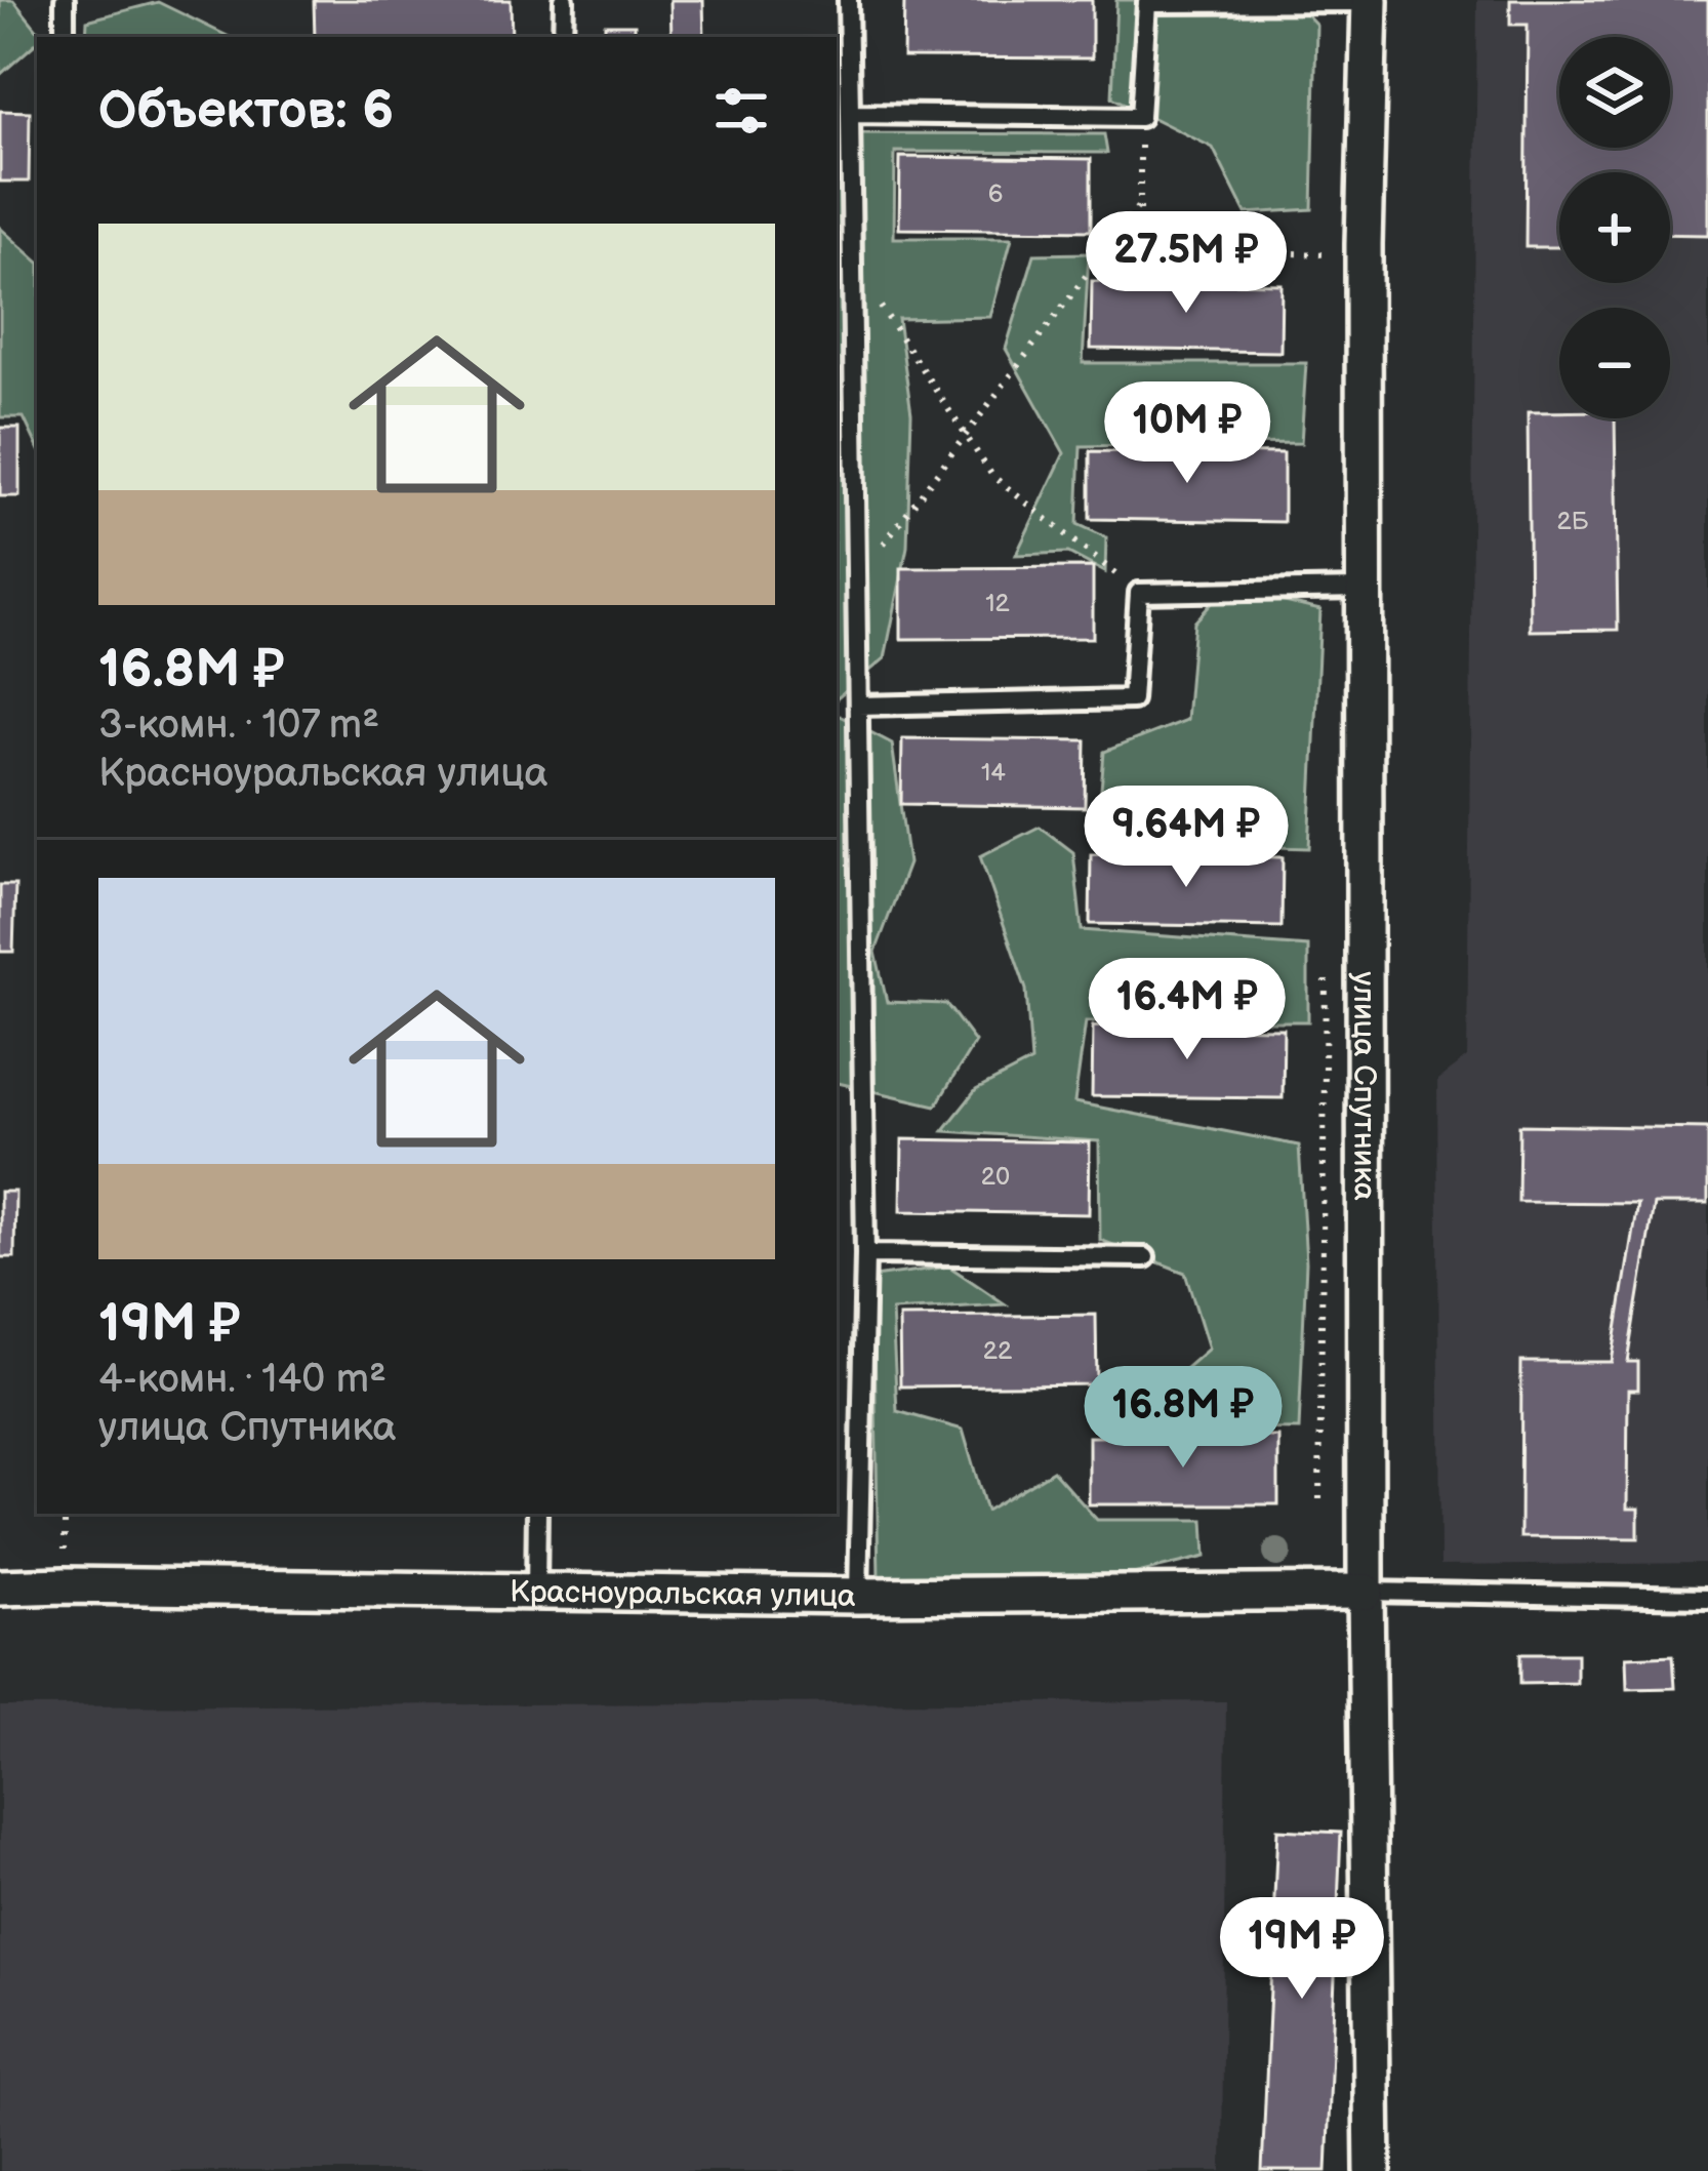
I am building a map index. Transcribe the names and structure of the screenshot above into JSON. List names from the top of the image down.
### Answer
{
  "streets": {
    "street": ["улица Спутника", "Красноуральская улица"]
  },
  "crossings": [
    ["улица Спутника", "Красноуральская улица"]
  ],
  "house_numbers": [
    "6",
    "2Б",
    "12",
    "14",
    "20",
    "22"
  ],
  "page": {
    "map_buttons": ["+", "−"],
    "heading": "Объектов: 6",
    "list": [
      {
        "name": "16.8M ₽",
        "note": "3-комн. · 107 m² · Красноуральская улица"
      },
      {
        "name": "19M ₽",
        "note": "4-комн. · 140 m² · улица Спутника"
      }
    ],
    "price": [
      "27.5M ₽",
      "10M ₽",
      "9.64M ₽",
      "16.4M ₽",
      "16.8M ₽",
      "19M ₽"
    ]
  }
}
